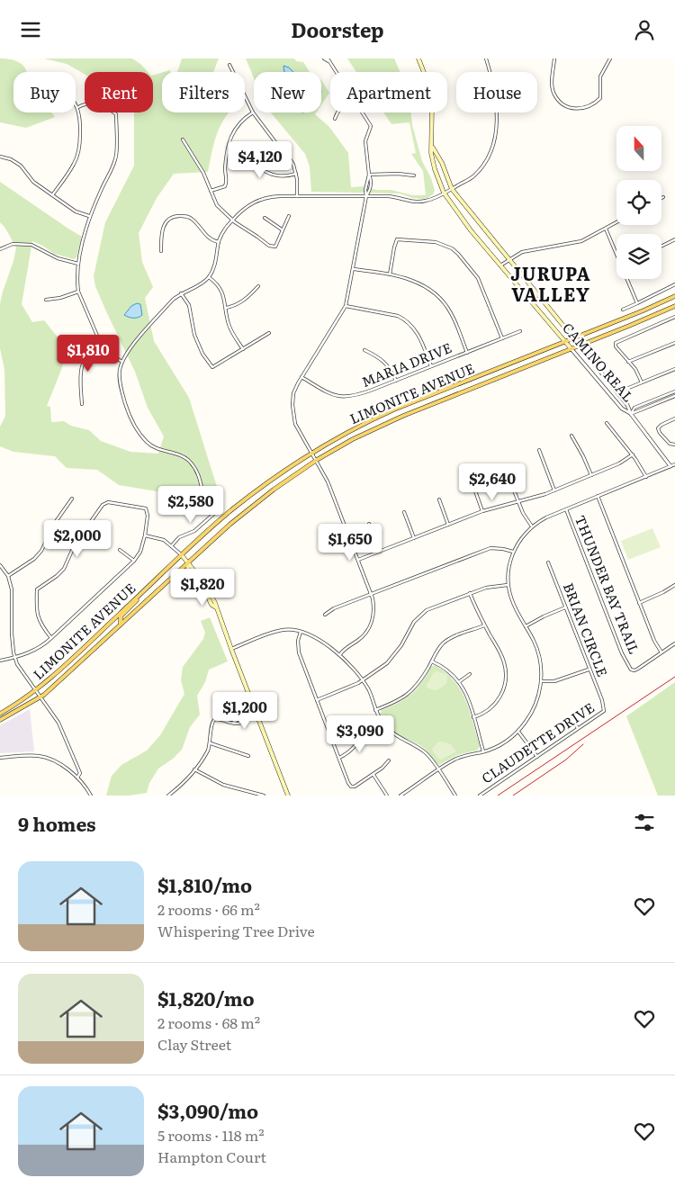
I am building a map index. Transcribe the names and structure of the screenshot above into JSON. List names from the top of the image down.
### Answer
{
  "streets": {
    "main road": ["CAMINO REAL", "LIMONITE AVENUE"],
    "street": [
      "MARIA DRIVE",
      "THUNDER BAY TRAIL",
      "BRIAN CIRCLE",
      "CLAUDETTE DRIVE"
    ]
  },
  "crossings": [
    ["CAMINO REAL", "LIMONITE AVENUE"],
    ["BRIAN CIRCLE", "CLAUDETTE DRIVE"]
  ],
  "districts": ["JURUPA VALLEY"],
  "north": "top",
  "page": {
    "header": "Doorstep",
    "chip": [
      "Buy",
      "Rent",
      "Filters",
      "New",
      "Apartment",
      "House"
    ],
    "price": [
      "$4,120",
      "$1,810",
      "$2,640",
      "$2,580",
      "$2,000",
      "$1,650",
      "$1,820",
      "$1,200",
      "$3,090"
    ],
    "heading": "9 homes",
    "list": [
      {
        "name": "$1,810/mo",
        "note": "2 rooms · 66 m² · Whispering Tree Drive"
      },
      {
        "name": "$1,820/mo",
        "note": "2 rooms · 68 m² · Clay Street"
      },
      {
        "name": "$3,090/mo",
        "note": "5 rooms · 118 m² · Hampton Court"
      }
    ]
  }
}
